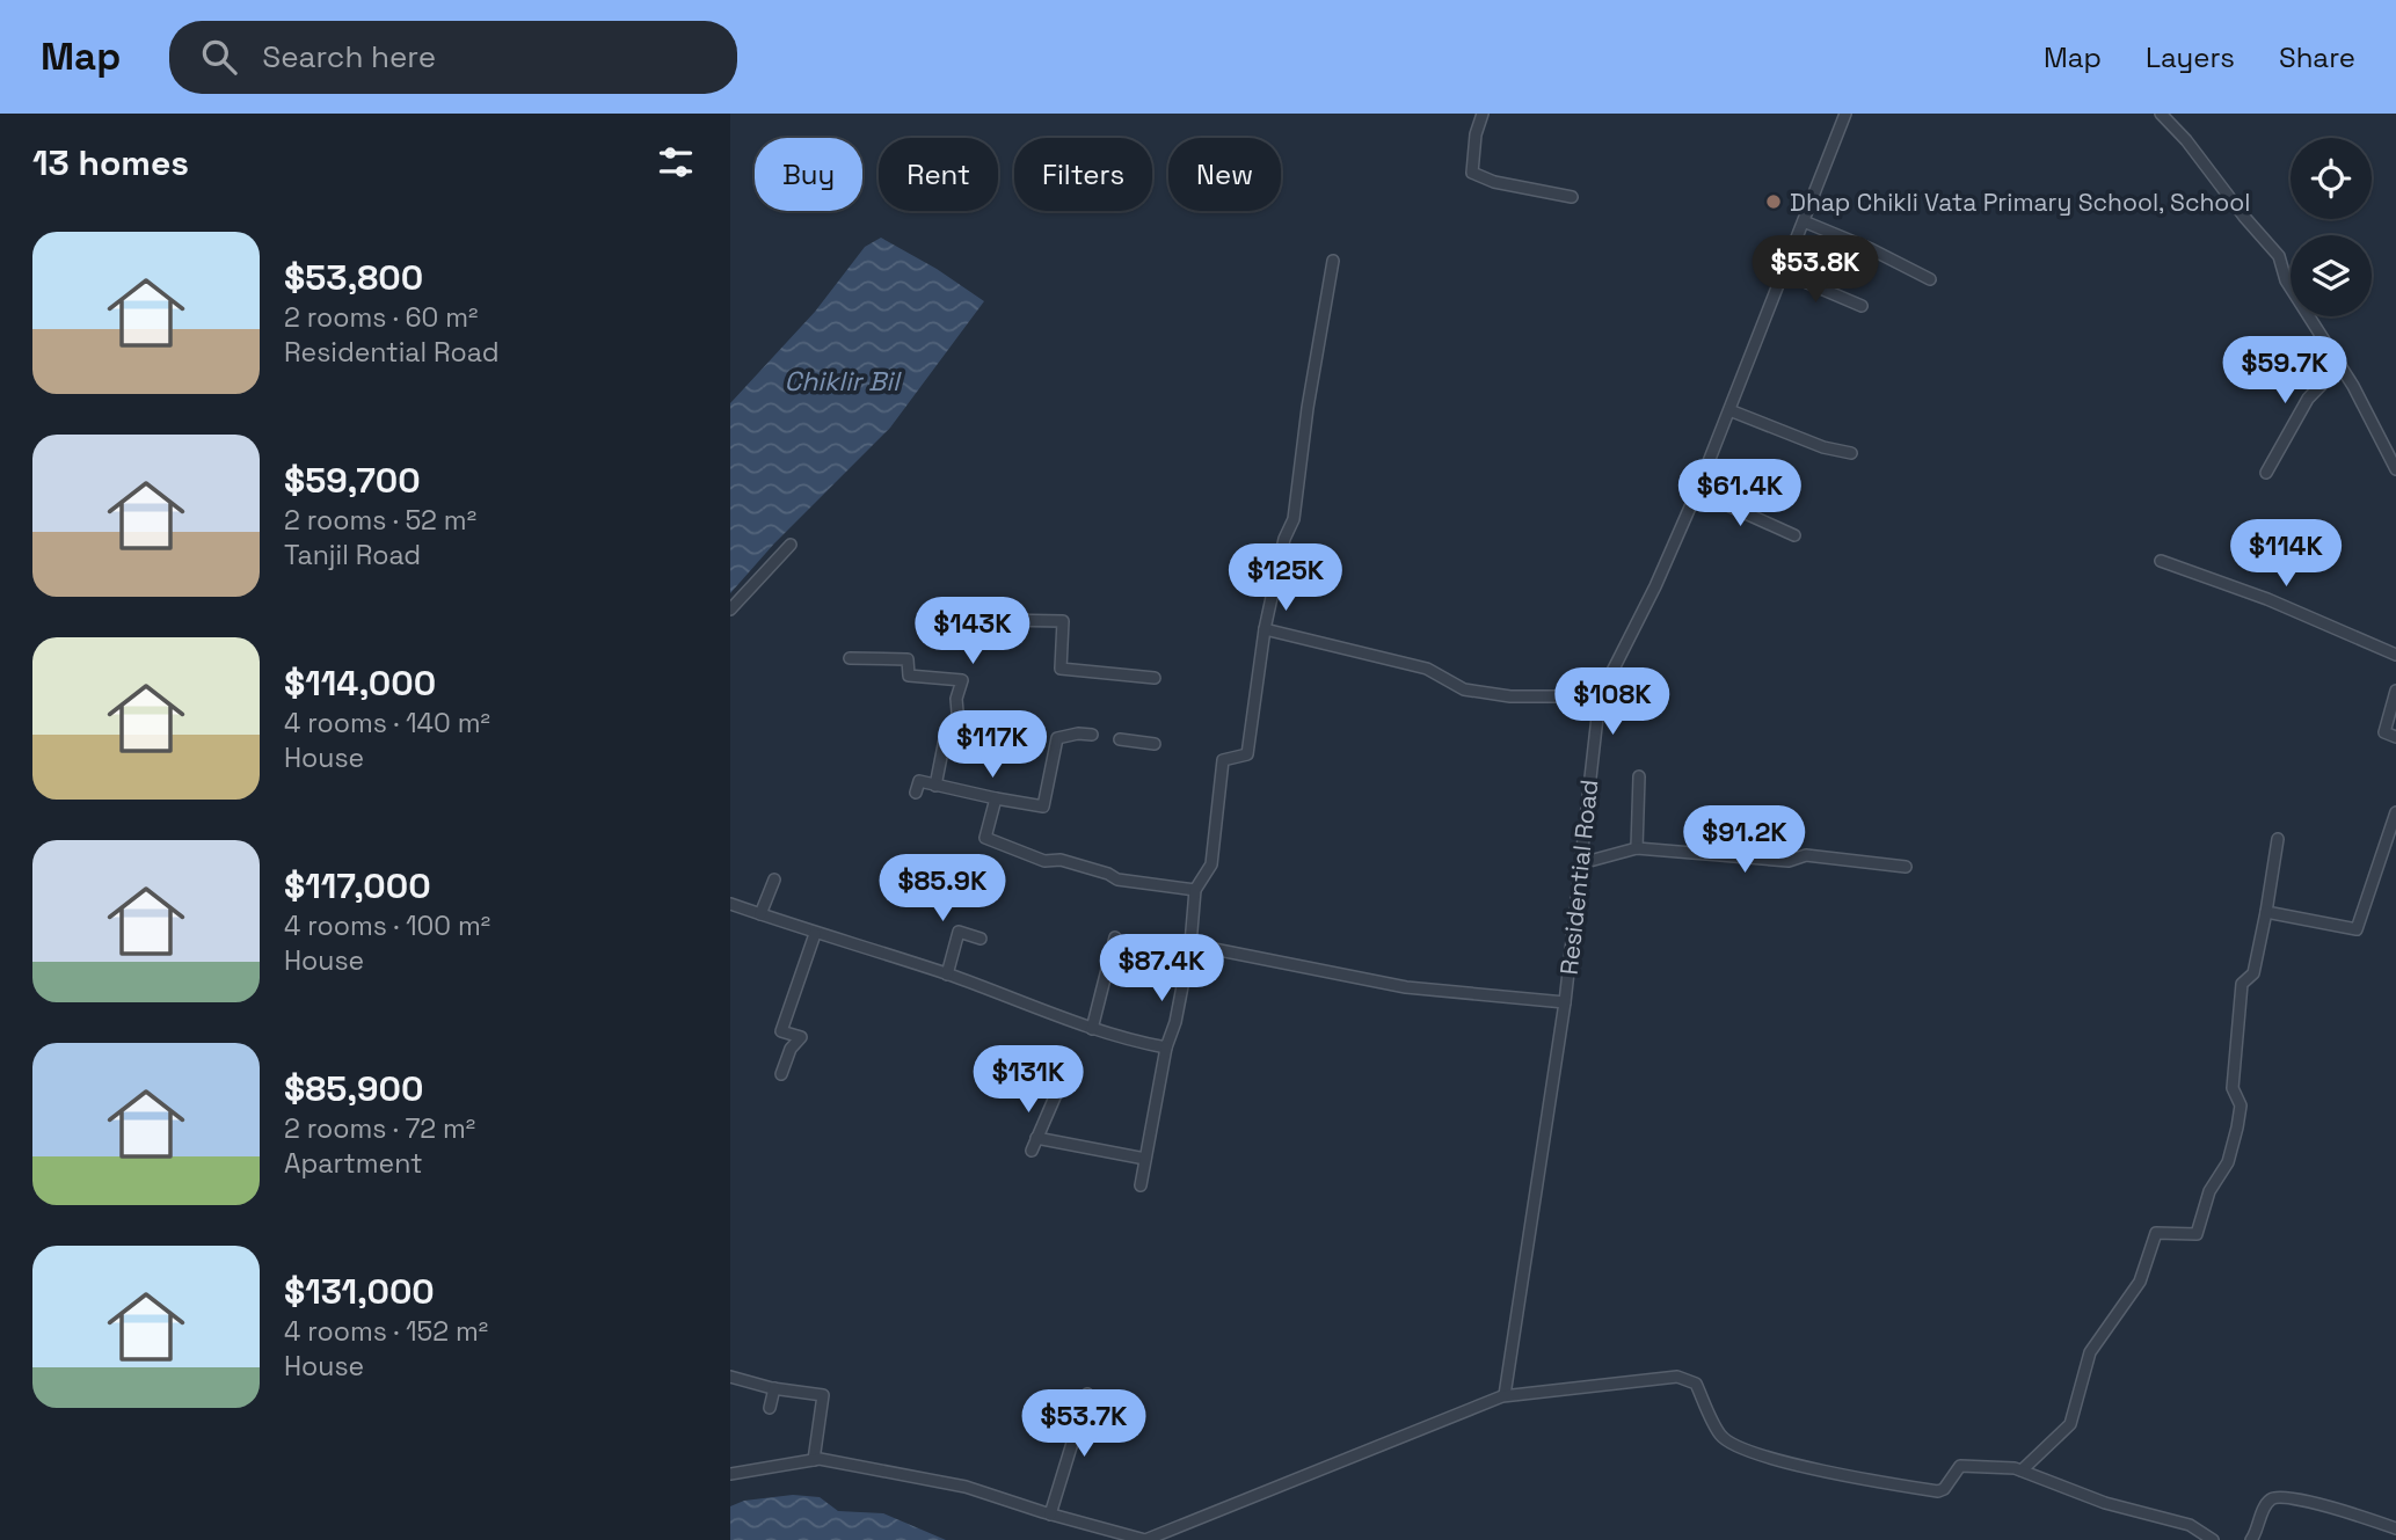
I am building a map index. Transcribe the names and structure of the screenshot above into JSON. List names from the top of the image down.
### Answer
{
  "streets": {
    "street": ["Residential Road"]
  },
  "water": ["Chiklir Bil"],
  "places": ["Dhap Chikli Vata Primary School, School"],
  "page": {
    "header": "Map",
    "search": "Search here",
    "nav": ["Map", "Layers", "Share"],
    "heading": "13 homes",
    "chip": [
      "Buy",
      "Rent",
      "Filters",
      "New"
    ],
    "list": [
      {
        "name": "$53,800",
        "note": "2 rooms · 60 m² · Residential Road"
      },
      {
        "name": "$59,700",
        "note": "2 rooms · 52 m² · Tanjil Road"
      },
      {
        "name": "$114,000",
        "note": "4 rooms · 140 m² · House"
      },
      {
        "name": "$117,000",
        "note": "4 rooms · 100 m² · House"
      },
      {
        "name": "$85,900",
        "note": "2 rooms · 72 m² · Apartment"
      },
      {
        "name": "$131,000",
        "note": "4 rooms · 152 m² · House"
      }
    ],
    "price": [
      "$53.8K",
      "$59.7K",
      "$61.4K",
      "$114K",
      "$125K",
      "$143K",
      "$108K",
      "$117K",
      "$91.2K",
      "$85.9K",
      "$87.4K",
      "$131K",
      "$53.7K"
    ]
  }
}
